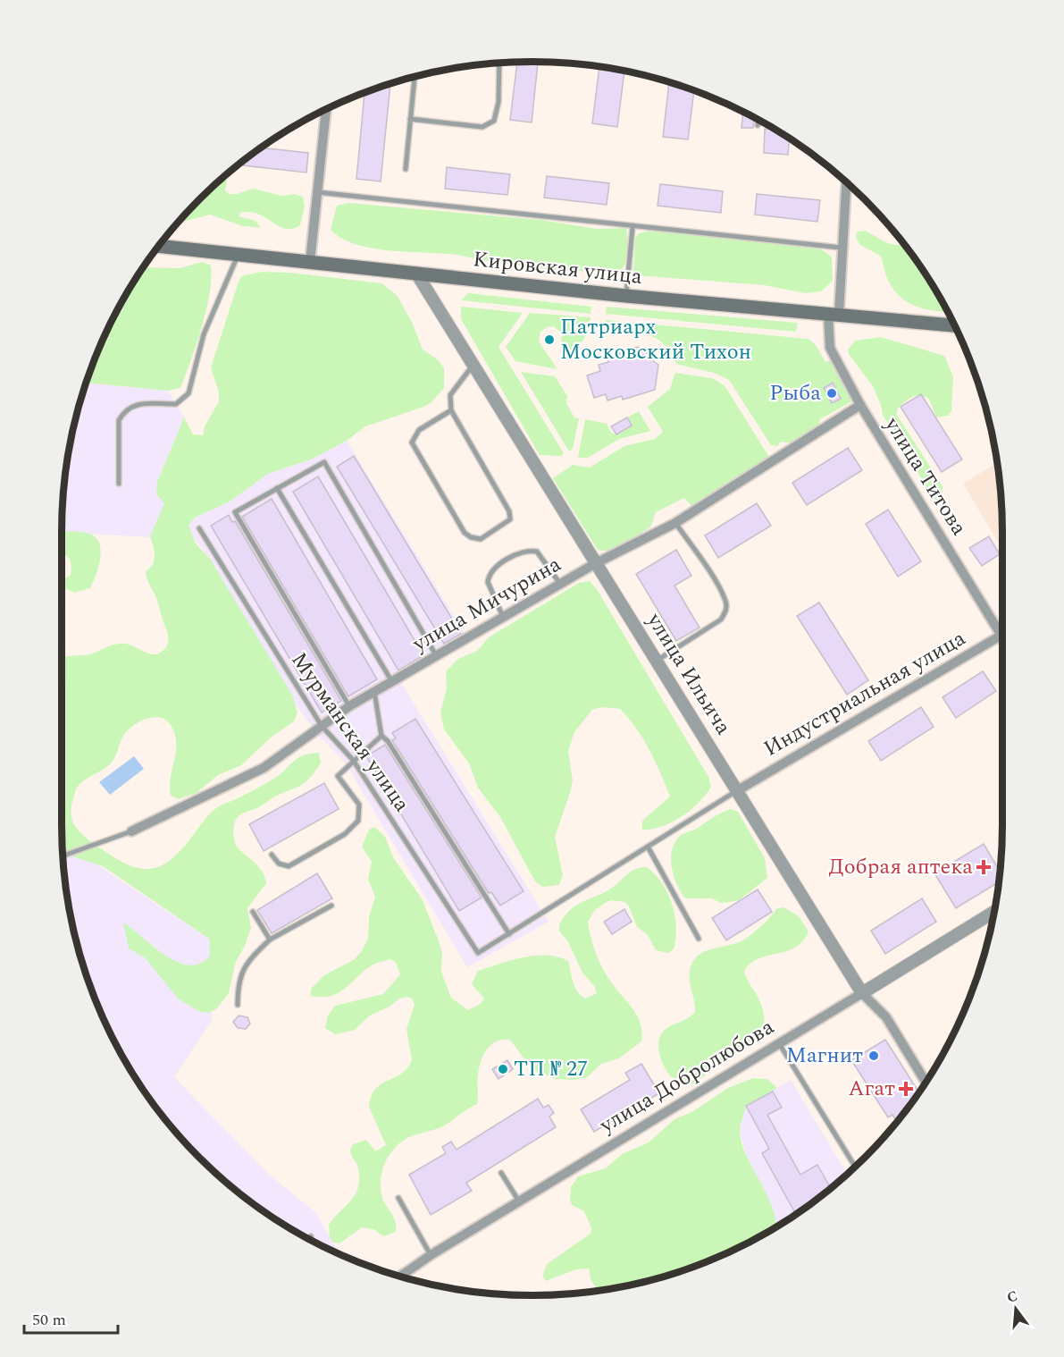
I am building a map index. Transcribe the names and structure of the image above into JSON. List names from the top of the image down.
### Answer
{
  "streets": {
    "main road": ["Кировская улица"],
    "street": [
      "улица Титова",
      "улица Мичурина",
      "улица Ильича",
      "Индустриальная улица",
      "улица Добролюбова"
    ],
    "lane": ["Мурманская улица"]
  },
  "crossings": [
    ["Кировская улица", "улица Титова"],
    ["Кировская улица", "улица Ильича"],
    ["улица Титова", "улица Мичурина"],
    ["улица Титова", "Индустриальная улица"],
    ["улица Мичурина", "улица Ильича"],
    ["улица Мичурина", "Мурманская улица"],
    ["улица Ильича", "Индустриальная улица"],
    ["улица Ильича", "улица Добролюбова"]
  ],
  "places": {
    "other": [
      "Патриарх Московский Тихон",
      "Рыба",
      "Магнит",
      "ТП № 27"
    ],
    "health": ["Добрая аптека", "Агат"]
  },
  "scale_bar": "50 m",
  "north": "top"
}
